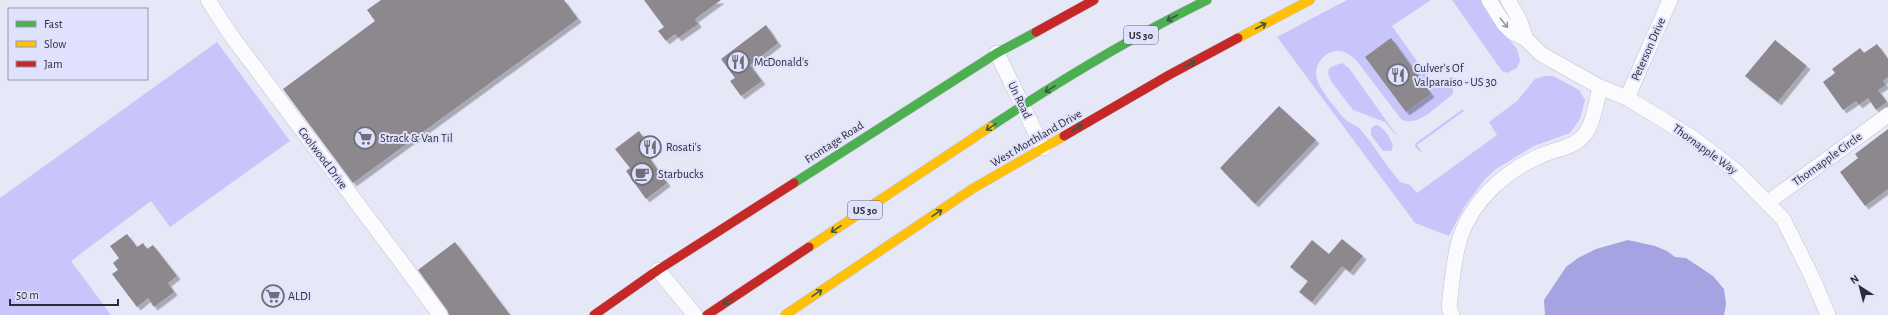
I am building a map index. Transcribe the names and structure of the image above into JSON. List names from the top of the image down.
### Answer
{
  "streets": {
    "main road": ["US 30", "West Morthland Drive", "Frontage Road"],
    "street": [
      "Peterson Drive",
      "Un Road",
      "Thornapple Way",
      "Coolwood Drive",
      "Thornapple Circle"
    ]
  },
  "crossings": [
    ["US 30", "Un Road"],
    ["Peterson Drive", "Thornapple Way"],
    ["Un Road", "West Morthland Drive"],
    ["Un Road", "Frontage Road"],
    ["Thornapple Way", "Thornapple Circle"]
  ],
  "places": {
    "restaurant": ["McDonald's", "Culver's Of Valparaiso - US 30", "Rosati's"],
    "supermarket": ["Strack & Van Til", "ALDI"],
    "cafe": ["Starbucks"]
  },
  "legend": ["Fast", "Slow", "Jam"],
  "scale_bar": "50 m",
  "north": "top left"
}
